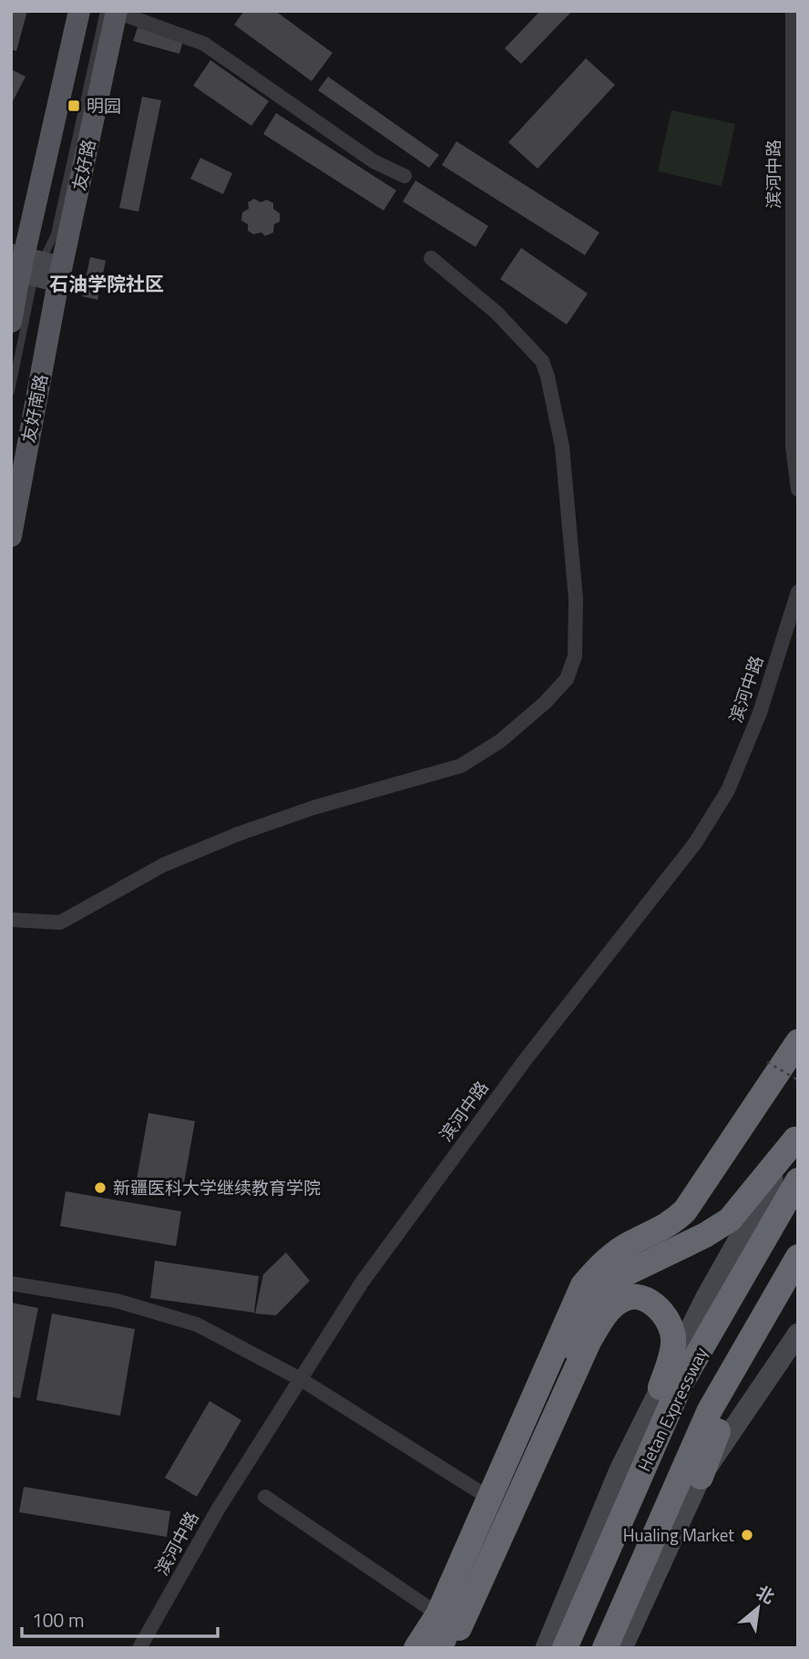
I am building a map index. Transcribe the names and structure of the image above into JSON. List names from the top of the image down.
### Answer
{
  "streets": {
    "highway": ["Hetan Expressway"],
    "main road": ["友好路", "友好南路"],
    "street": ["滨河中路"]
  },
  "crossings": [
    ["友好路", "友好南路"]
  ],
  "districts": ["石油学院社区"],
  "places": {
    "transit": ["明园"],
    "other": ["新疆医科大学继续教育学院", "Hualing Market"]
  },
  "scale_bar": "100 m",
  "north": "top right"
}
